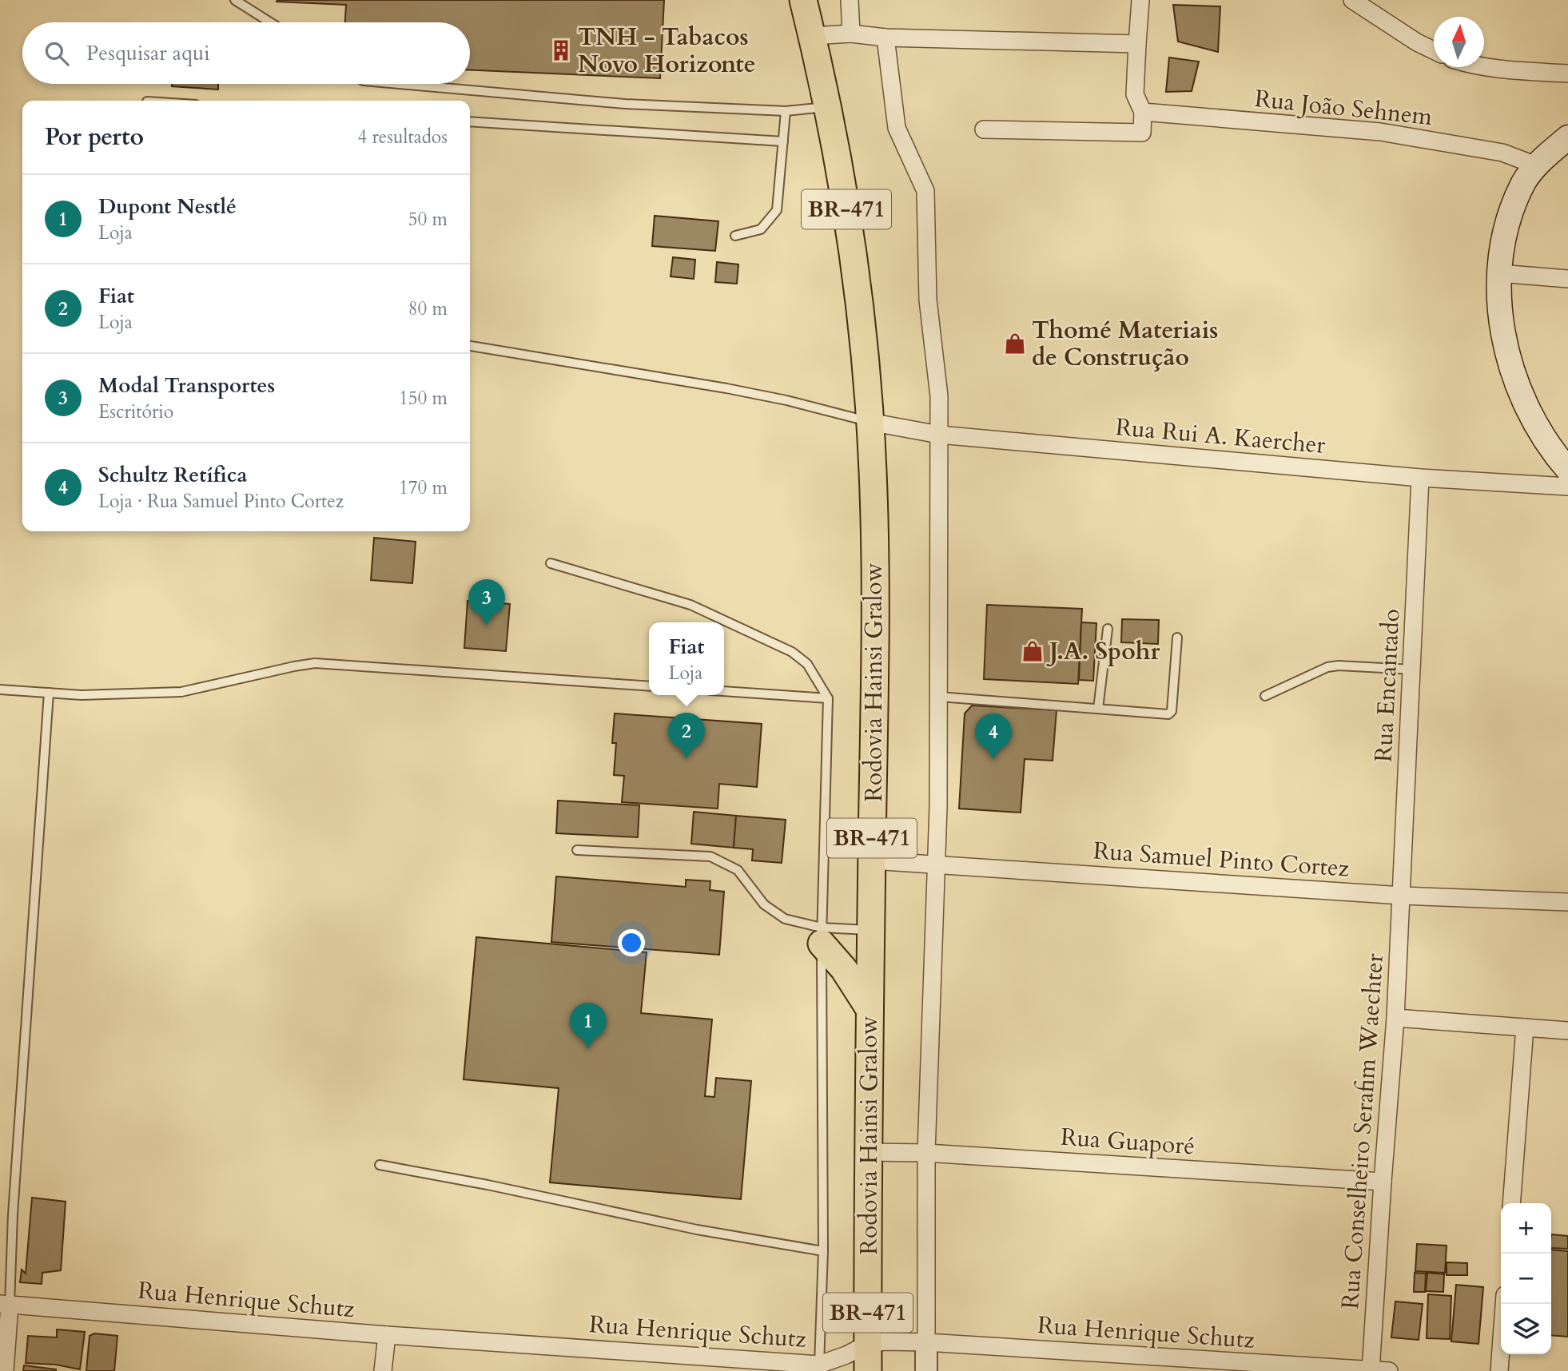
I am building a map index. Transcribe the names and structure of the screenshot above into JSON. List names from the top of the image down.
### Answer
{
  "streets": {
    "main road": ["BR-471", "Rodovia Hainsi Gralow"],
    "street": [
      "Rua João Sehnem",
      "Rua Rui A. Kaercher",
      "Rua Encantado",
      "Rua Samuel Pinto Cortez",
      "Rua Conselheiro Serafim Waechter",
      "Rua Guaporé",
      "Rua Henrique Schutz"
    ]
  },
  "crossings": [
    ["Rua Rui A. Kaercher", "Rodovia Hainsi Gralow"],
    ["Rua Rui A. Kaercher", "Rua Encantado"],
    ["Rodovia Hainsi Gralow", "Rua Samuel Pinto Cortez"],
    ["Rodovia Hainsi Gralow", "Rua Guaporé"],
    ["Rodovia Hainsi Gralow", "Rua Henrique Schutz"],
    ["Rua Encantado", "Rua Samuel Pinto Cortez"],
    ["Rua Encantado", "Rua Conselheiro Serafim Waechter"],
    ["Rua Samuel Pinto Cortez", "Rua Conselheiro Serafim Waechter"],
    ["Rua Conselheiro Serafim Waechter", "Rua Guaporé"],
    ["Rua Conselheiro Serafim Waechter", "Rua Henrique Schutz"]
  ],
  "places": {
    "building": ["TNH - Tabacos Novo Horizonte"],
    "shop": ["Thomé Materiais de Construção", "J.A. Spohr"]
  },
  "north": "top",
  "page": {
    "search": "Pesquisar aqui",
    "heading": ["Por perto", "4 resultados"],
    "list": [
      {
        "mark": "1",
        "name": "Dupont Nestlé",
        "note": "Loja",
        "value": "50 m"
      },
      {
        "mark": "2",
        "name": "Fiat",
        "note": "Loja",
        "value": "80 m"
      },
      {
        "mark": "3",
        "name": "Modal Transportes",
        "note": "Escritório",
        "value": "150 m"
      },
      {
        "mark": "4",
        "name": "Schultz Retífica",
        "note": "Loja · Rua Samuel Pinto Cortez",
        "value": "170 m"
      }
    ],
    "pins": [
      "3",
      "2",
      "4",
      "1"
    ],
    "popup": ["Fiat", "Loja"],
    "map_buttons": ["+", "−"]
  }
}
